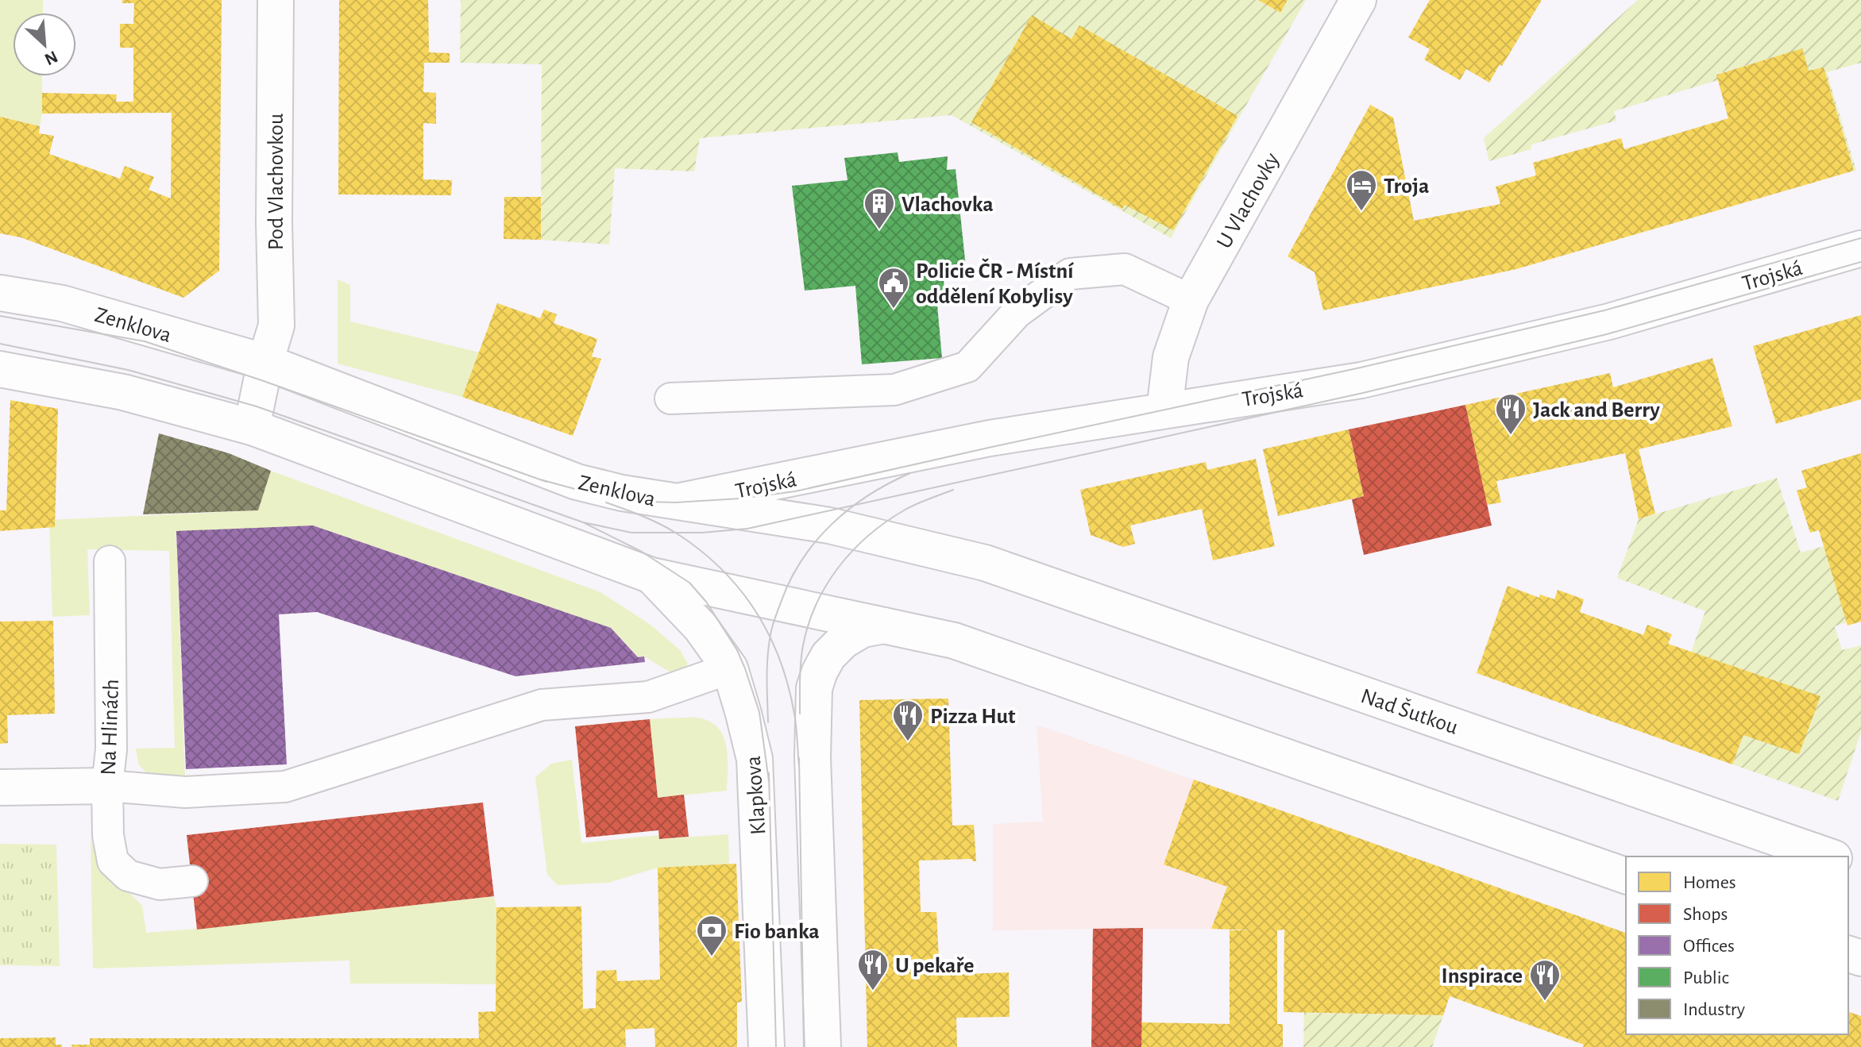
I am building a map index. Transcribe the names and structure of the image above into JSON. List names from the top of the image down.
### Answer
{
  "streets": {
    "main road": [
      "Pod Vlachovkou",
      "U Vlachovky",
      "Trojská",
      "Zenklova",
      "Nad Šutkou",
      "Na Hlinách",
      "Klapkova"
    ]
  },
  "crossings": [
    ["Pod Vlachovkou", "Zenklova"],
    ["U Vlachovky", "Trojská"],
    ["Trojská", "Zenklova"],
    ["Zenklova", "Nad Šutkou"]
  ],
  "places": {
    "hotel": ["Troja"],
    "building": ["Vlachovka"],
    "public building": ["Policie ČR - Místní oddělení Kobylisy"],
    "restaurant": [
      "Jack and Berry",
      "Pizza Hut",
      "U pekaře",
      "Inspirace"
    ],
    "bank": ["Fio banka"]
  },
  "legend": [
    "Homes",
    "Shops",
    "Offices",
    "Public",
    "Industry"
  ],
  "north": "bottom right"
}
